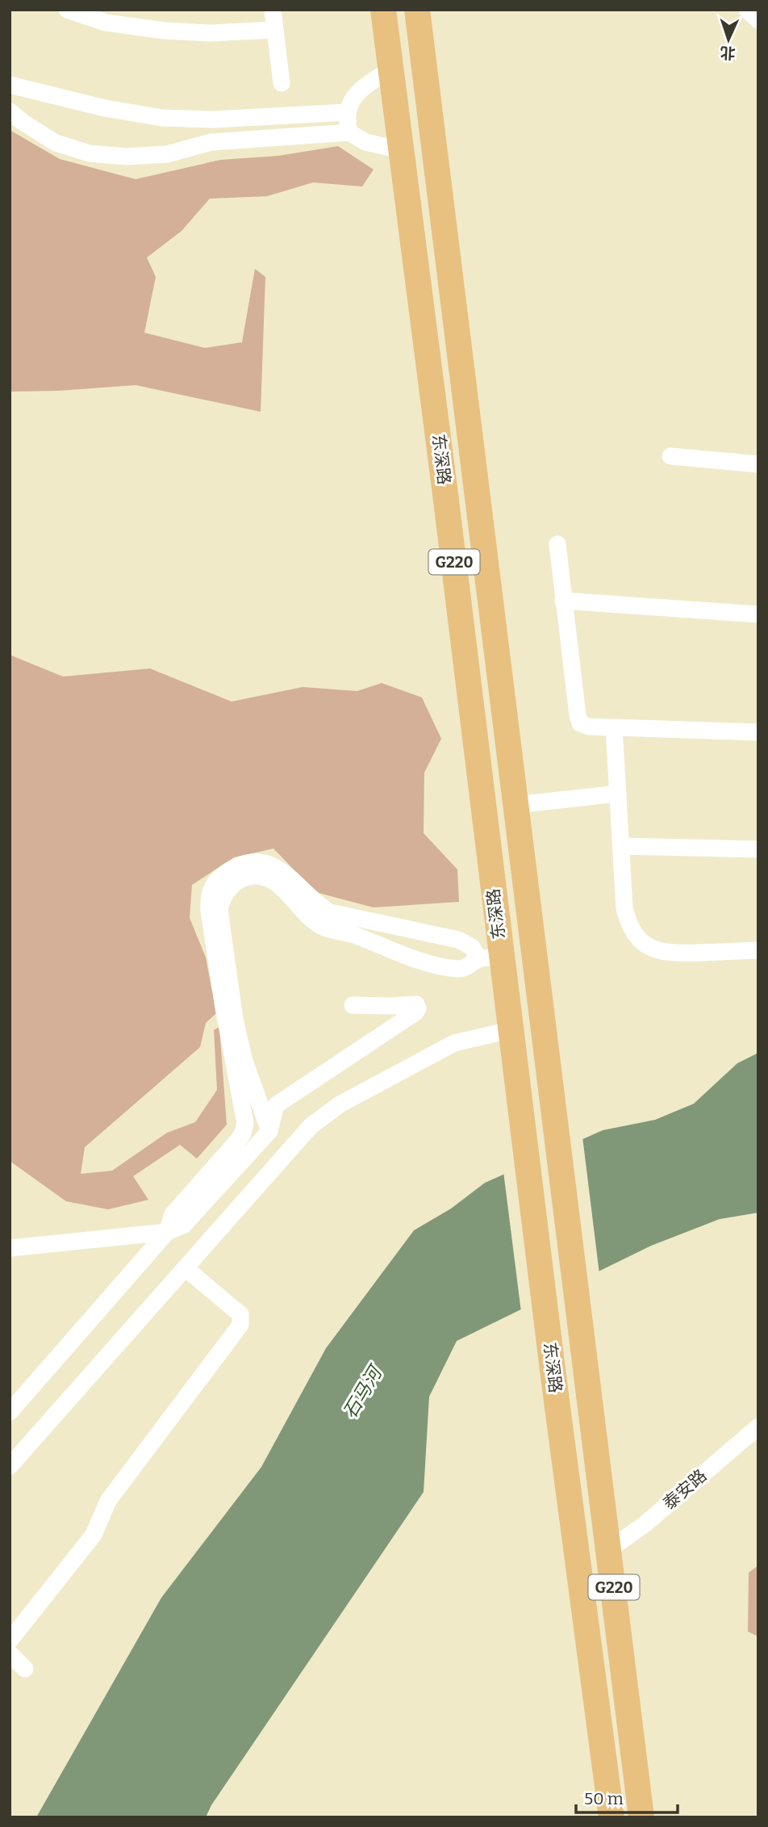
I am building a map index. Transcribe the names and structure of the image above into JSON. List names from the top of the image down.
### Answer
{
  "streets": {
    "highway": ["东深路", "G220"],
    "street": ["泰安路"]
  },
  "crossings": [
    ["东深路", "泰安路"]
  ],
  "water": ["石马河"],
  "scale_bar": "50 m",
  "north": "bottom"
}
